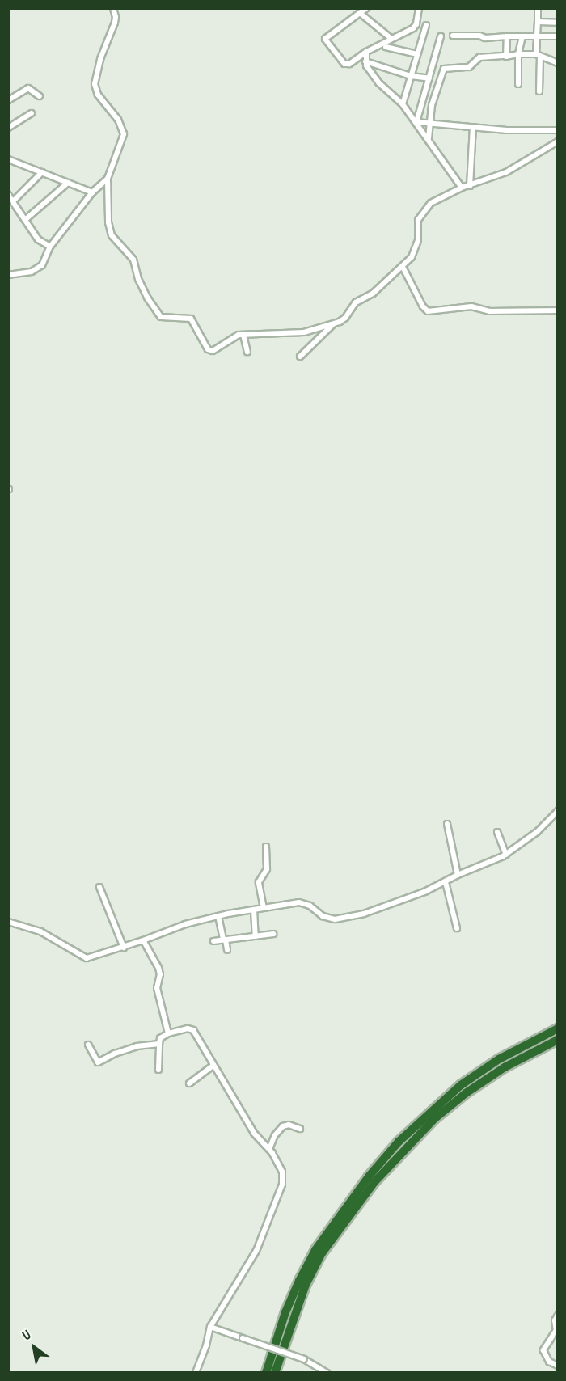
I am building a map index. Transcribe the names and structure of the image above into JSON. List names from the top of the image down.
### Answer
{
  "north": "top left"
}
